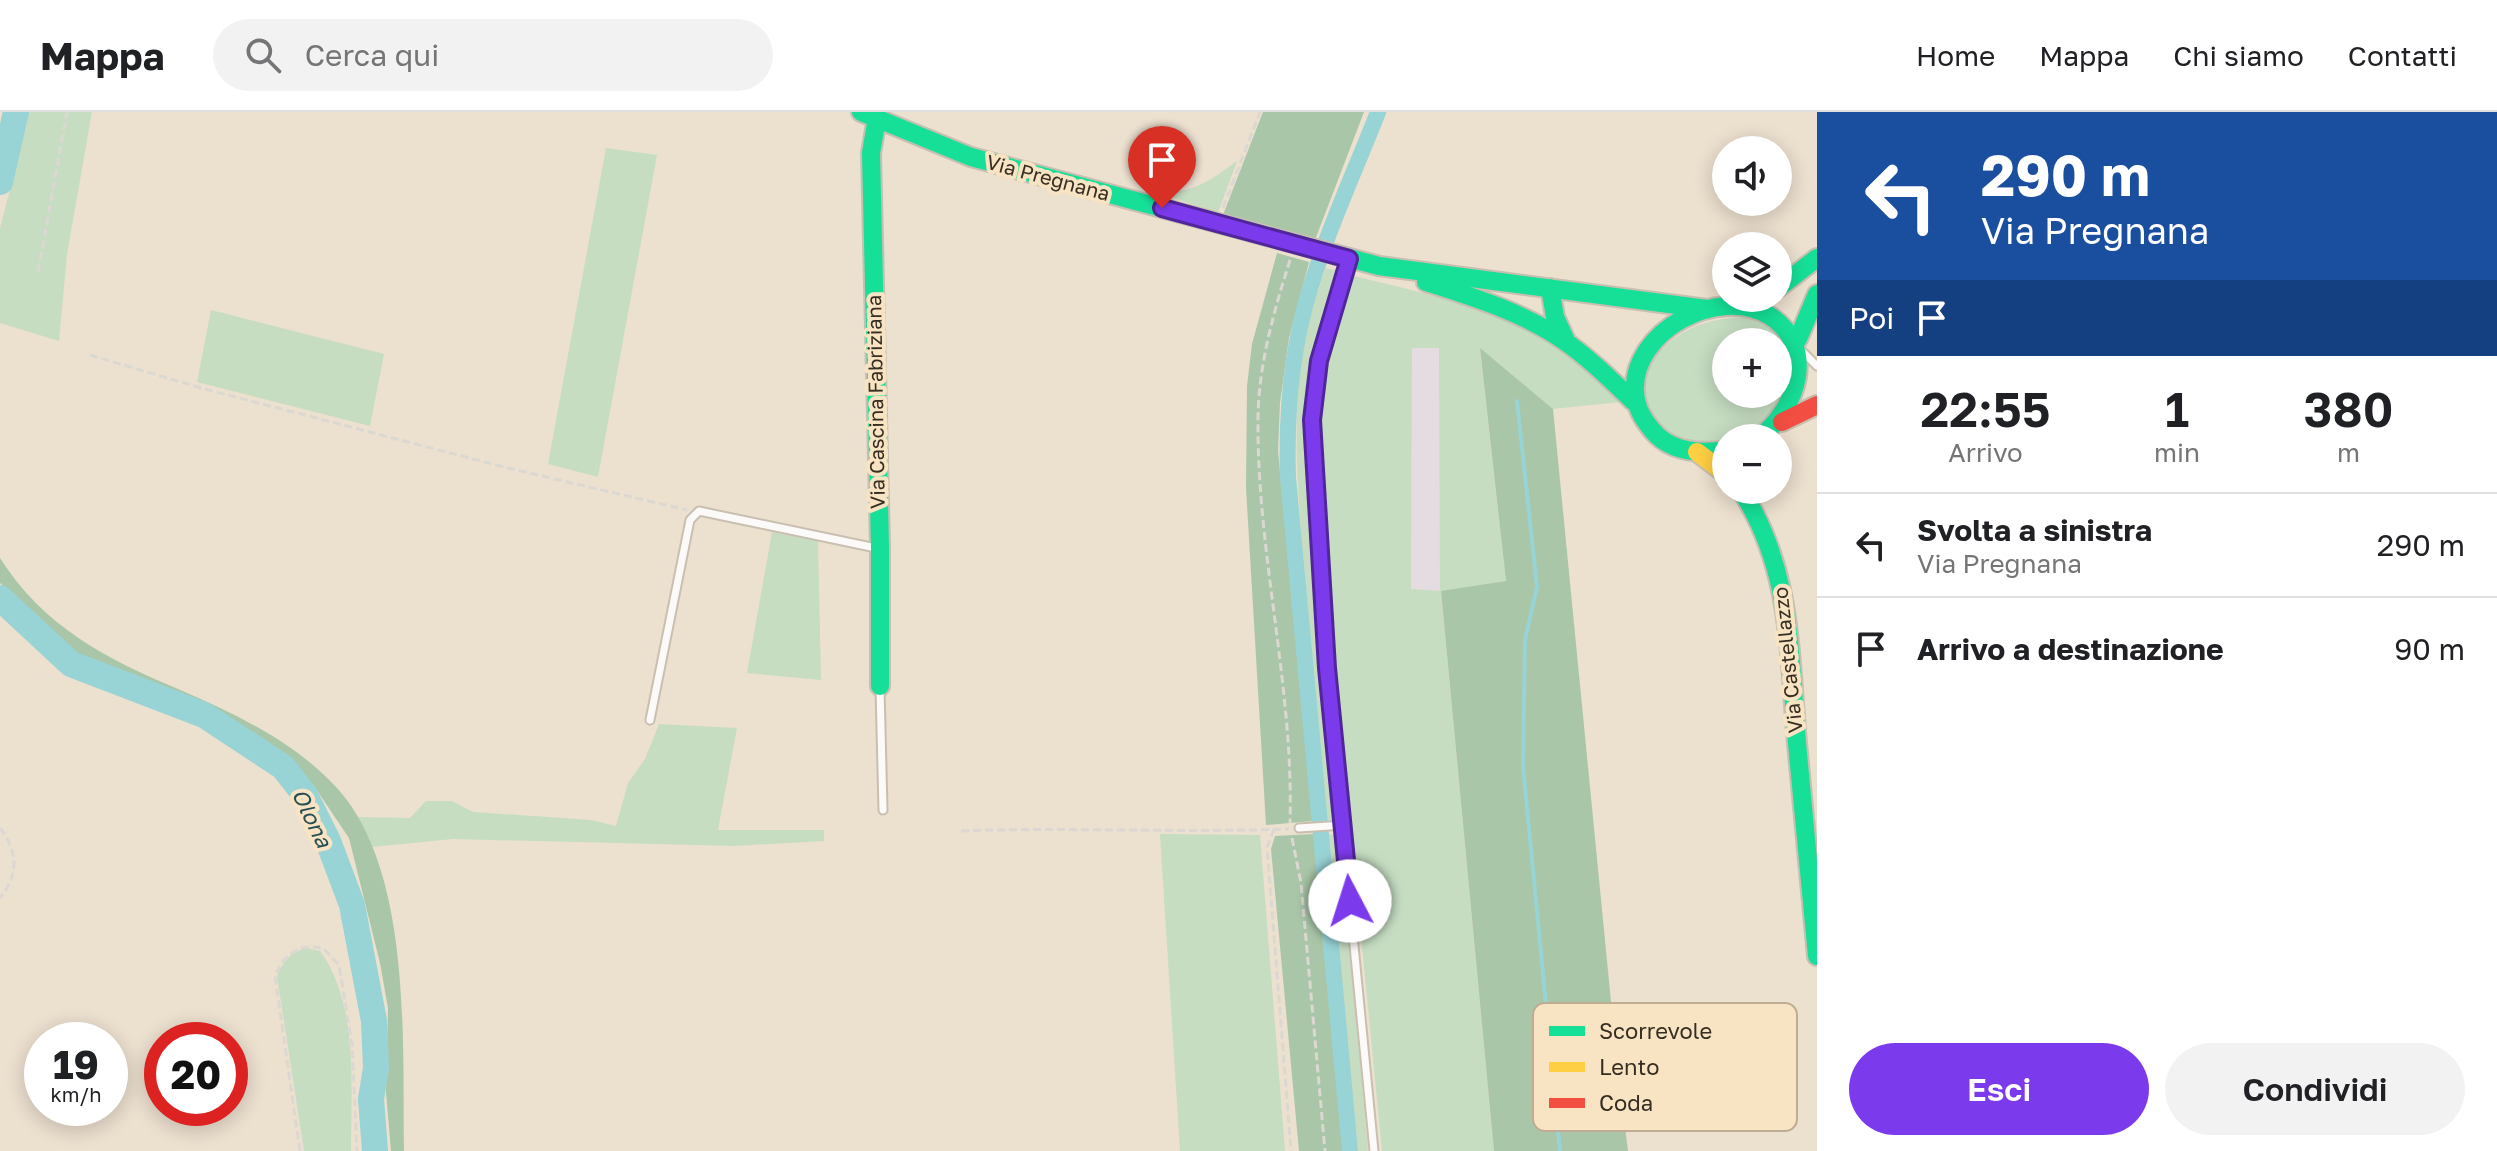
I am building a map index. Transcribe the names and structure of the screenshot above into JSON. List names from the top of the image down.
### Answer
{
  "streets": {
    "street": ["Via Pregnana", "Via Cascina Fabriziana", "Via Castellazzo"]
  },
  "crossings": [
    ["Via Pregnana", "Via Cascina Fabriziana"]
  ],
  "water": ["Olona"],
  "legend": ["Scorrevole", "Lento", "Coda"],
  "page": {
    "header": "Mappa",
    "search": "Cerca qui",
    "nav": [
      "Home",
      "Mappa",
      "Chi siamo",
      "Contatti"
    ],
    "turn": ["290 m", "Via Pregnana"],
    "map_buttons": ["+", "−"],
    "then": "Poi",
    "eta": [
      "22:55",
      "Arrivo",
      "1",
      "min",
      "380",
      "m"
    ],
    "list": [
      {
        "name": "Svolta a sinistra",
        "note": "Via Pregnana",
        "value": "290 m"
      },
      {
        "name": "Arrivo a destinazione",
        "value": "90 m"
      }
    ],
    "speed": "19 km/h",
    "limit": "20",
    "buttons": ["Esci", "Condividi"]
  }
}
